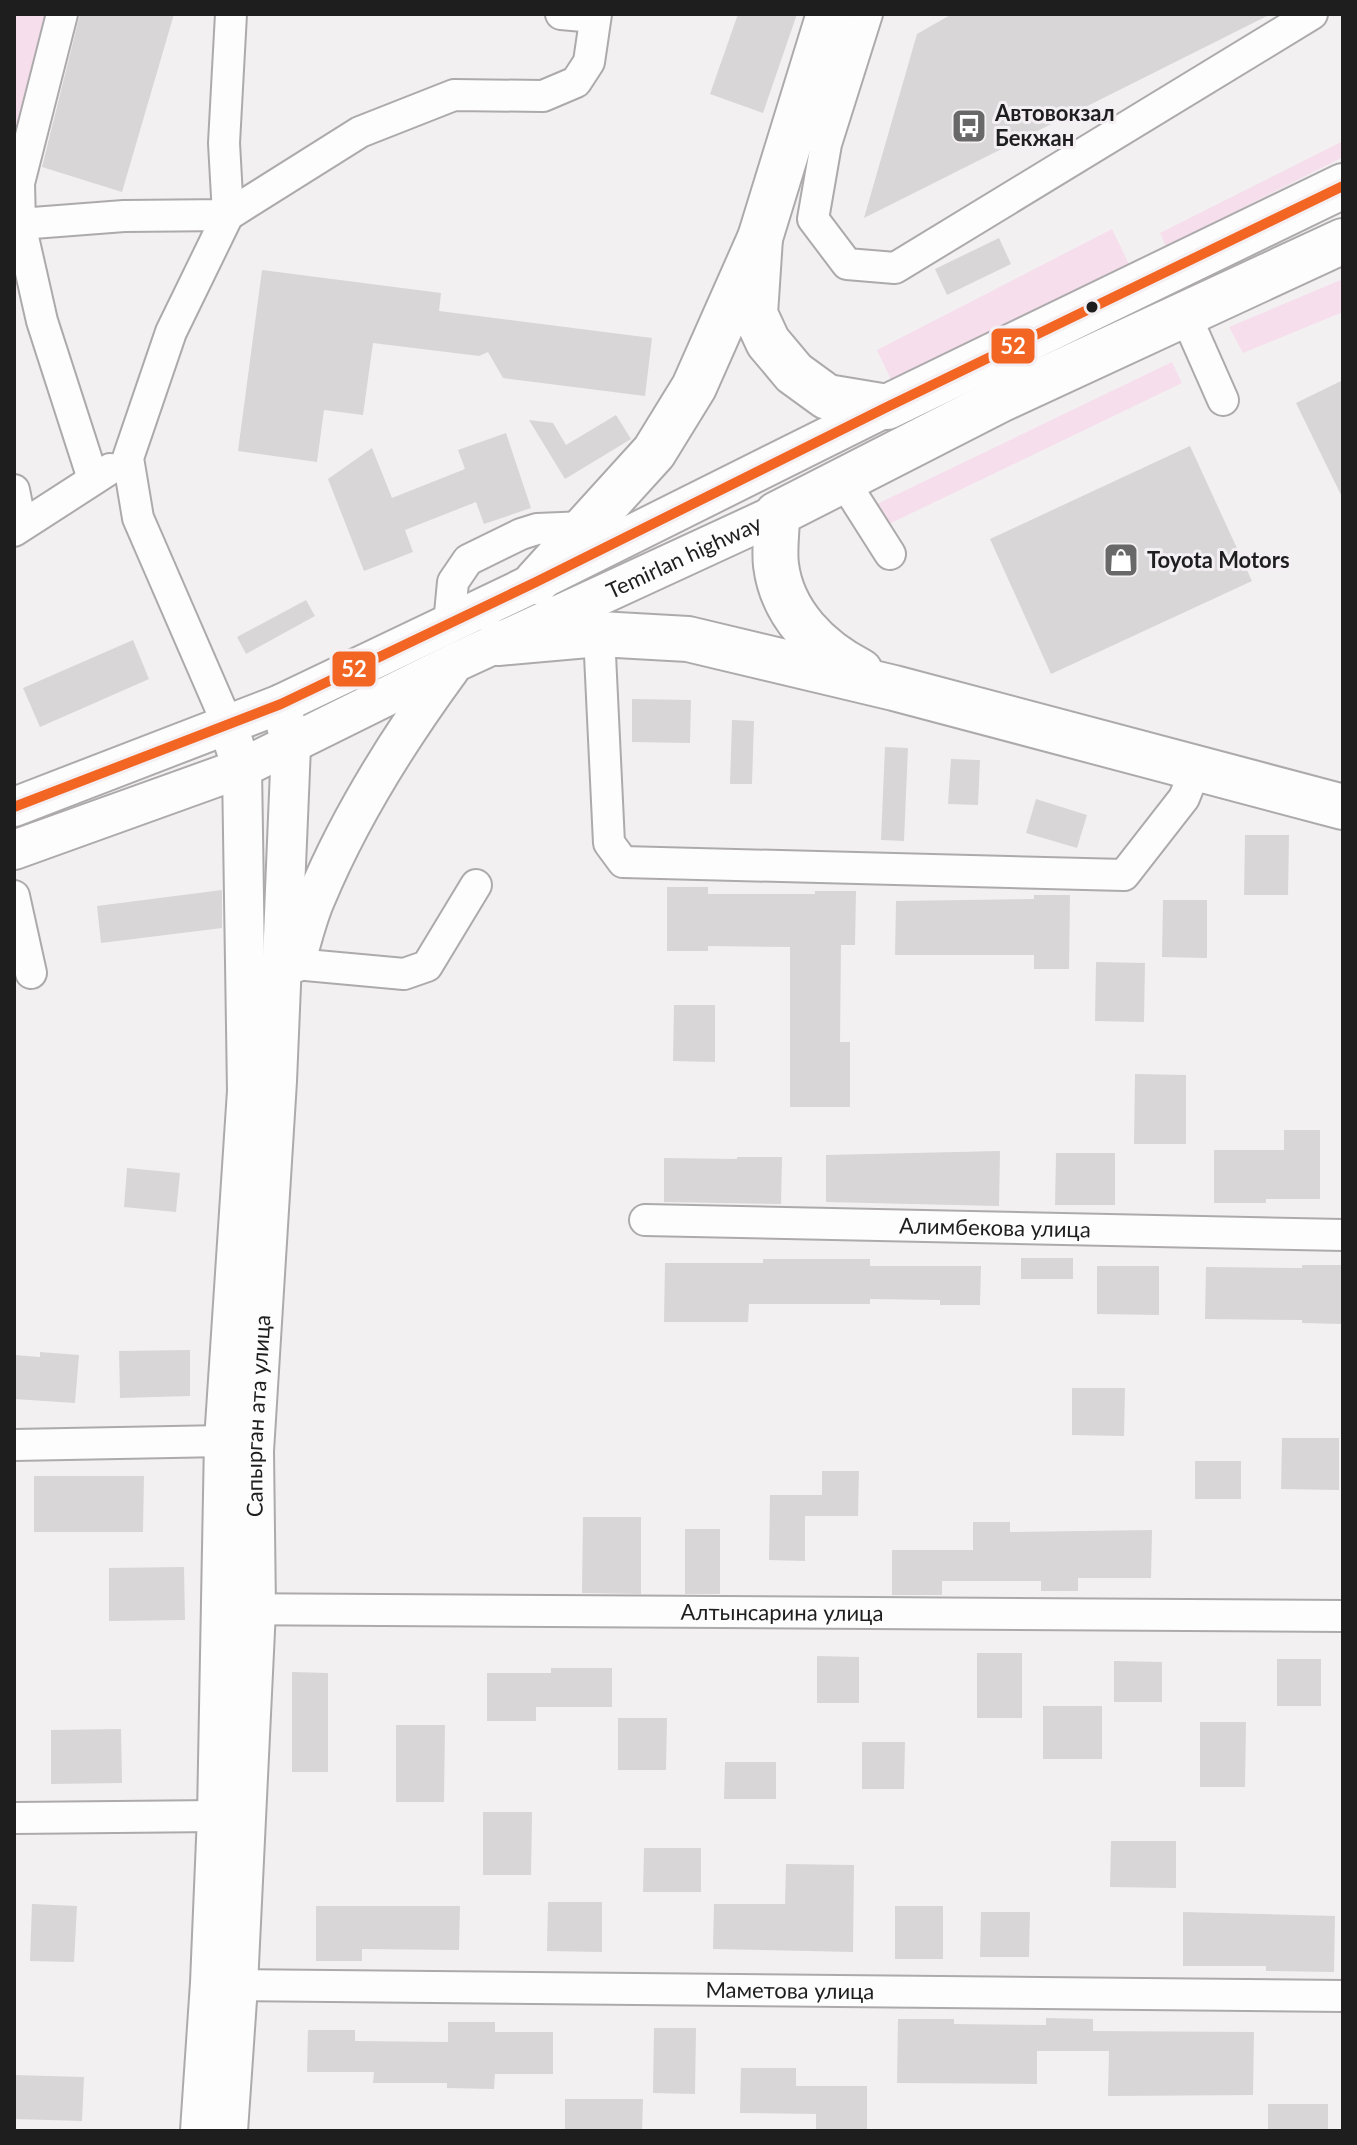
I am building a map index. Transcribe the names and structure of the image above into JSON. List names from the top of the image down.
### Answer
{
  "streets": {
    "highway": ["Temirlan highway"],
    "main road": ["Сапырган ата улица"],
    "street": ["Алимбекова улица", "Алтынсарина улица", "Маметова улица"]
  },
  "crossings": [
    ["Temirlan highway", "Сапырган ата улица"],
    ["Сапырган ата улица", "Алтынсарина улица"],
    ["Сапырган ата улица", "Маметова улица"]
  ],
  "places": {
    "bus stop": ["Автовокзал Бекжан"],
    "shop": ["Toyota Motors"]
  },
  "lines": ["transit line 52"]
}
